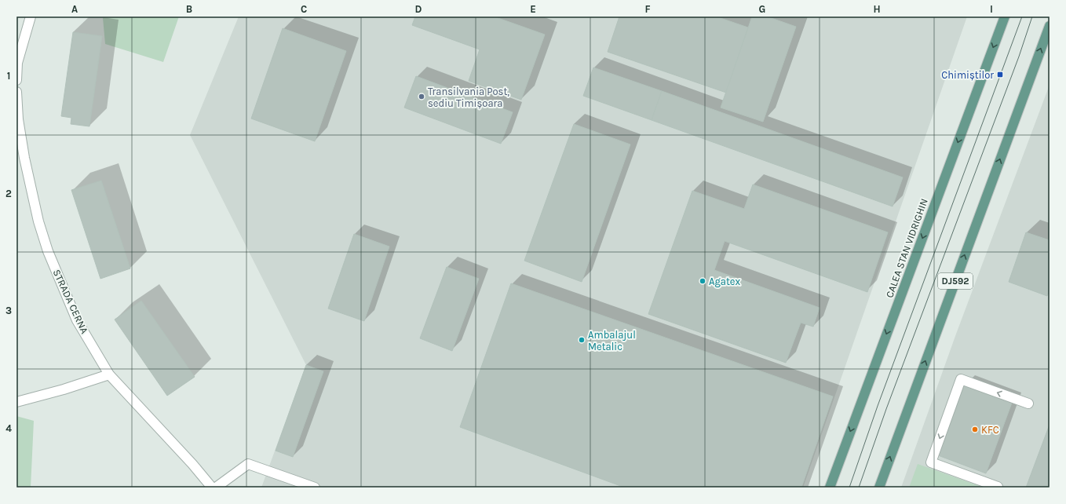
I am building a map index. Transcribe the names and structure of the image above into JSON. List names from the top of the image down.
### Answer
{
  "streets": {
    "main road": ["CALEA STAN VIDRIGHIN", "DJ592"],
    "street": ["STRADA CERNA"]
  },
  "places": {
    "transit": ["Chimiștilor"],
    "other": [
      "Transilvania Post, sediu Timișoara",
      "Agatex",
      "Ambalajul Metalic",
      "KFC"
    ]
  },
  "grid": {
    "columns": [
      "A",
      "B",
      "C",
      "D",
      "E",
      "F",
      "G",
      "H",
      "I"
    ],
    "rows": [
      "1",
      "2",
      "3",
      "4"
    ]
  }
}
